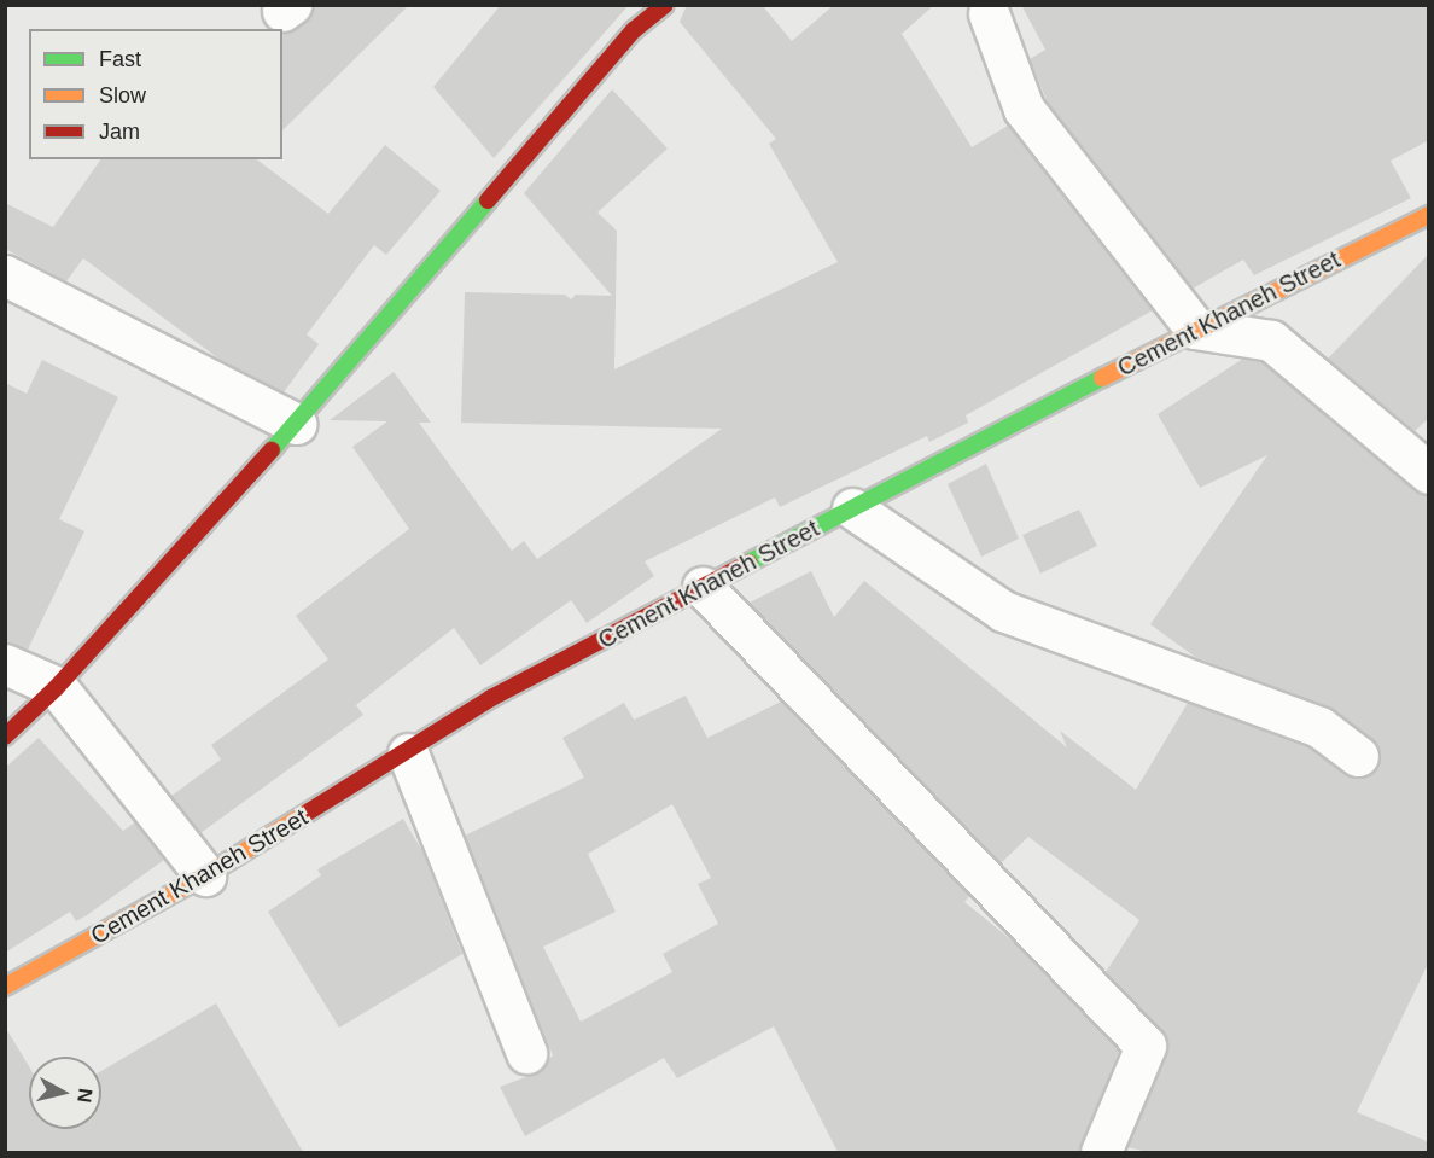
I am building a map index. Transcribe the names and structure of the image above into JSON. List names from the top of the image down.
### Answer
{
  "streets": {
    "street": ["Cement Khaneh Street"]
  },
  "legend": ["Fast", "Slow", "Jam"],
  "north": "right"
}
